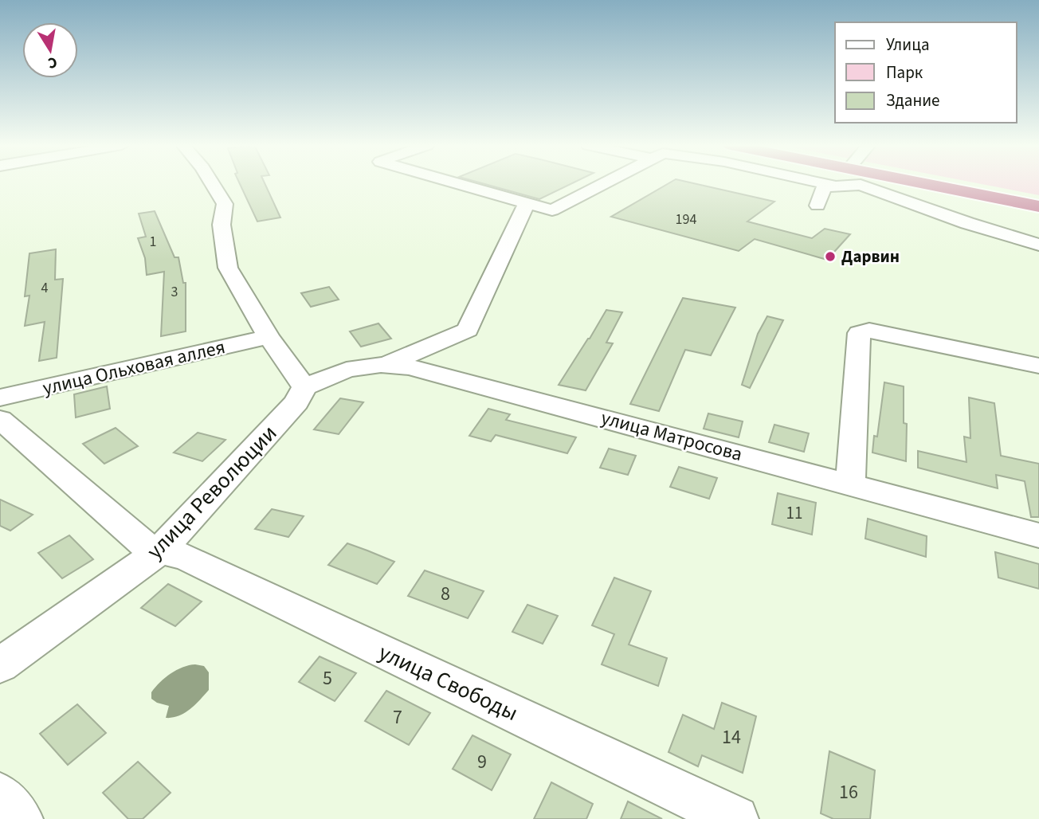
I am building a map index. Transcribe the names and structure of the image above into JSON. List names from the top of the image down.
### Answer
{
  "streets": {
    "street": [
      "улица Ольховая аллея",
      "улица Матросова",
      "улица Революции",
      "улица Свободы"
    ]
  },
  "crossings": [
    ["улица Матросова", "улица Революции"],
    ["улица Революции", "улица Свободы"]
  ],
  "places": ["Дарвин"],
  "house_numbers": [
    "194",
    "1",
    "4",
    "3",
    "11",
    "8",
    "5",
    "7",
    "14",
    "9",
    "16"
  ],
  "legend": ["Улица", "Парк", "Здание"],
  "north": "bottom"
}
